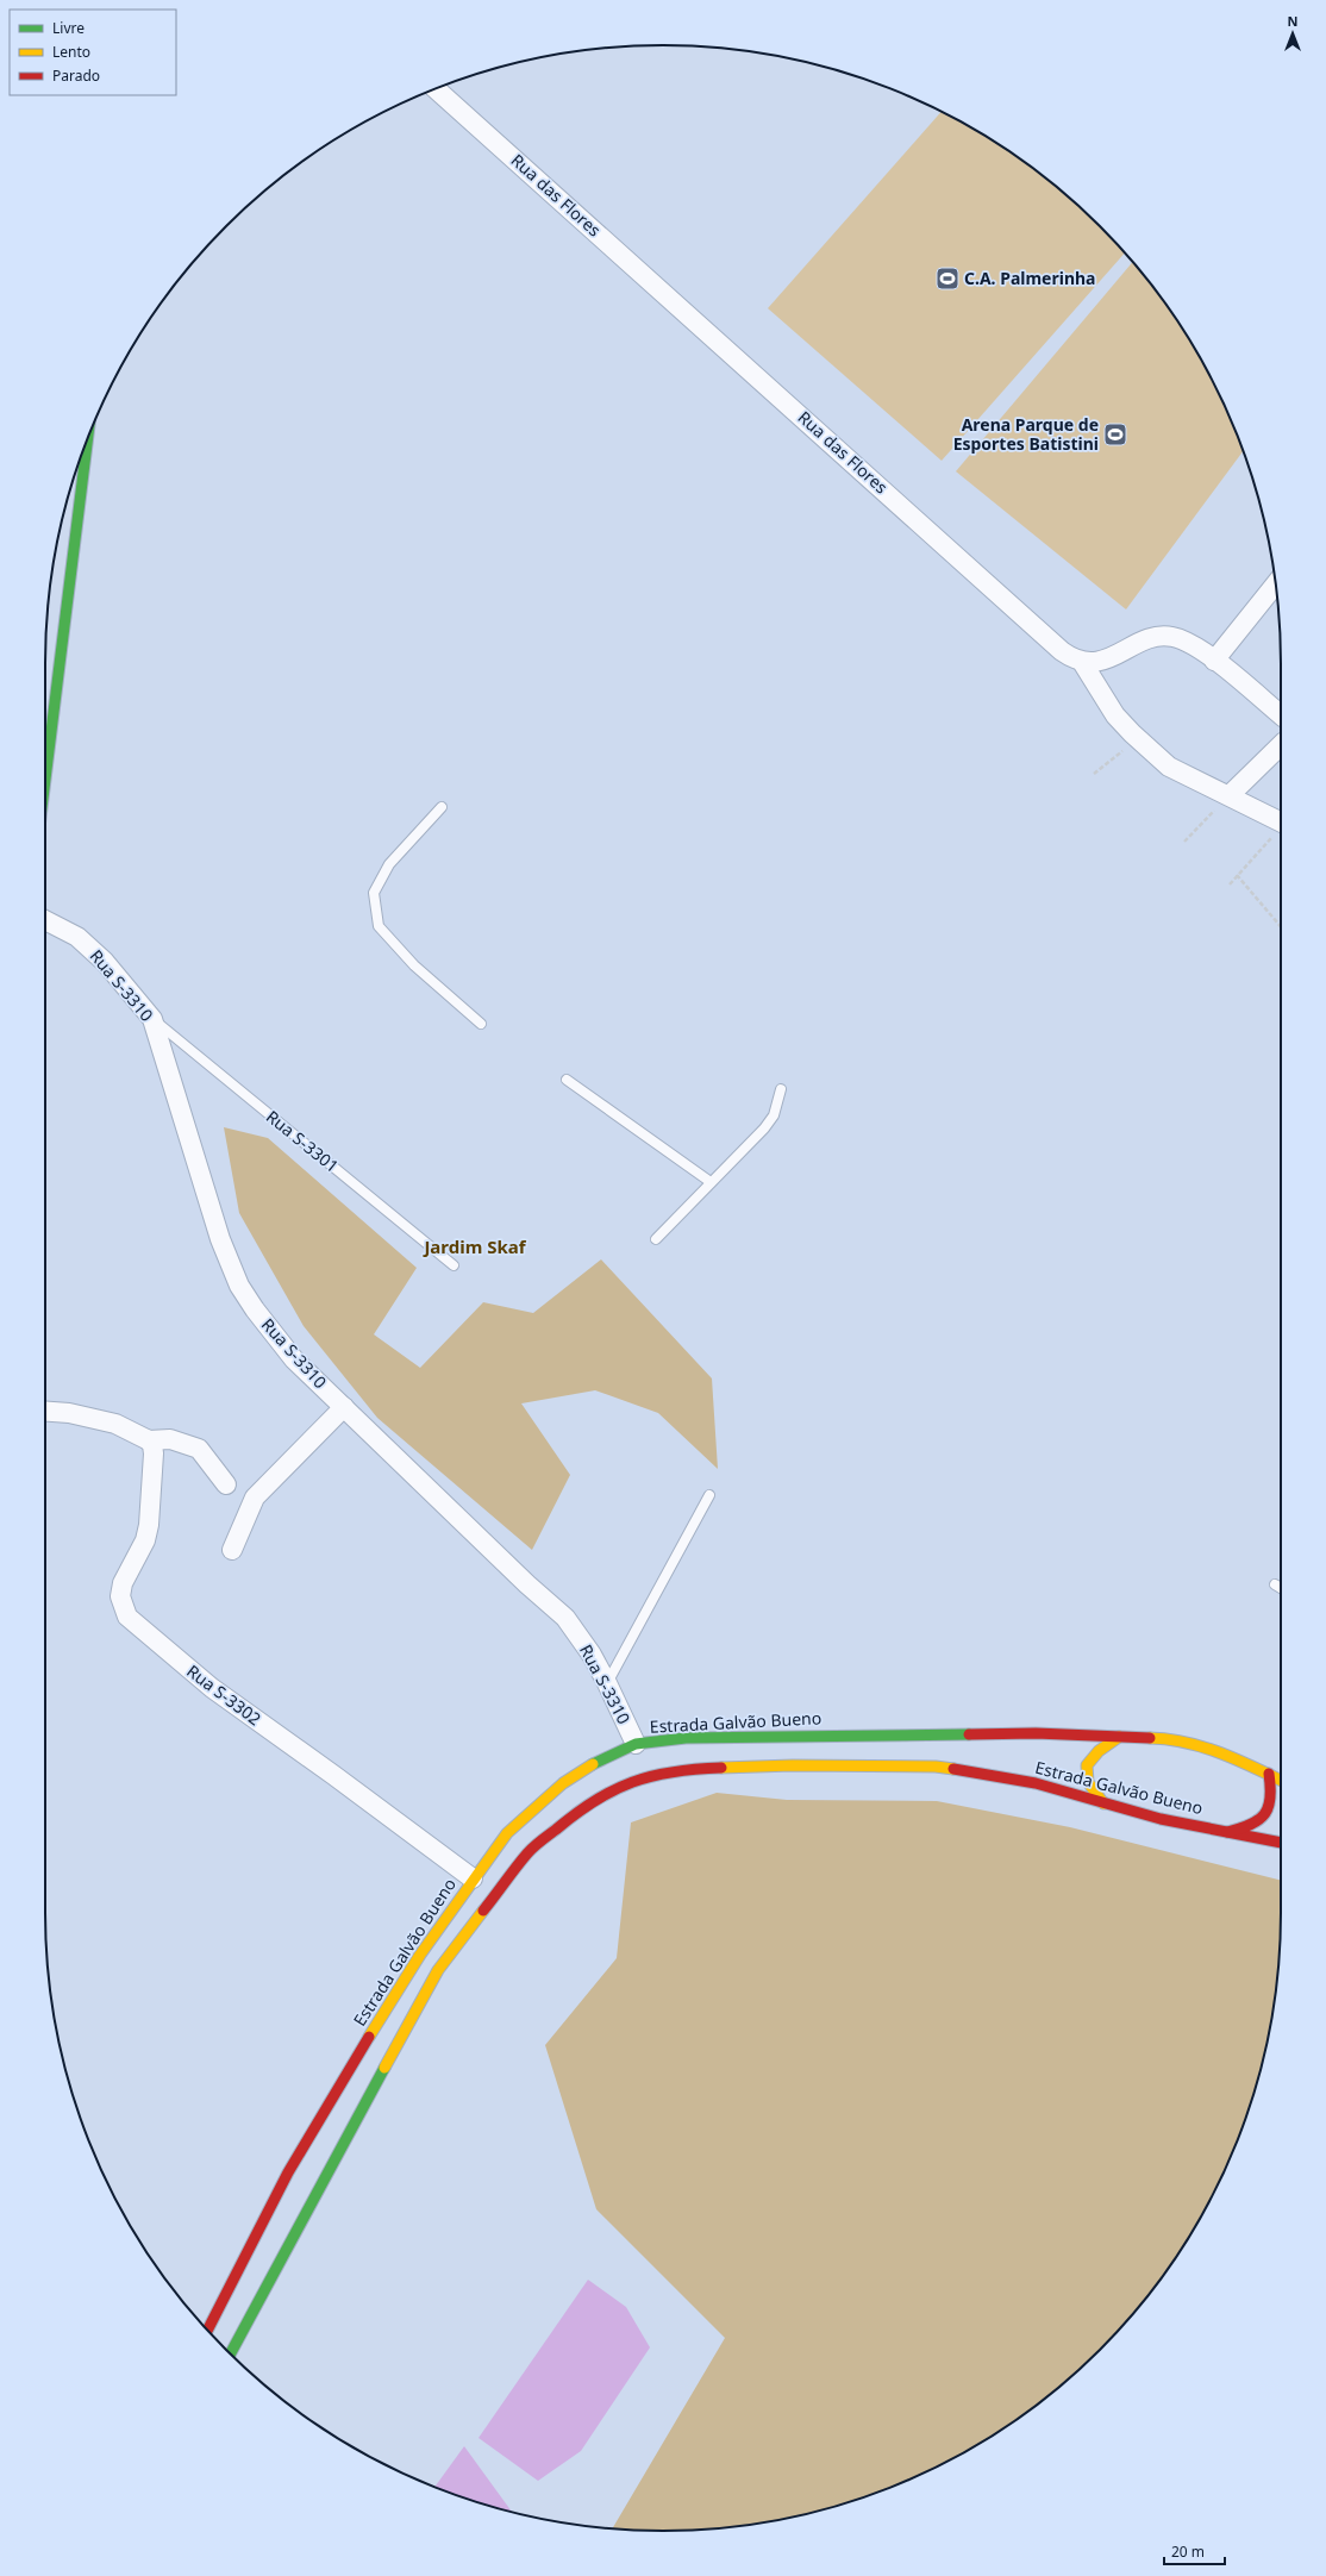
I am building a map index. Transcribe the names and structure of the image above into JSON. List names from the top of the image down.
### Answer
{
  "streets": {
    "main road": ["Estrada Galvão Bueno"],
    "street": ["Rua das Flores", "Rua S-3310", "Rua S-3302"],
    "lane": ["Rua S-3301"]
  },
  "crossings": [
    ["Rua S-3310", "Rua S-3301"],
    ["Rua S-3310", "Estrada Galvão Bueno"],
    ["Rua S-3302", "Estrada Galvão Bueno"]
  ],
  "districts": ["Jardim Skaf"],
  "places": {
    "sports": ["C.A. Palmerinha", "Arena Parque de Esportes Batistini"]
  },
  "legend": ["Livre", "Lento", "Parado"],
  "scale_bar": "20 m",
  "north": "top"
}
